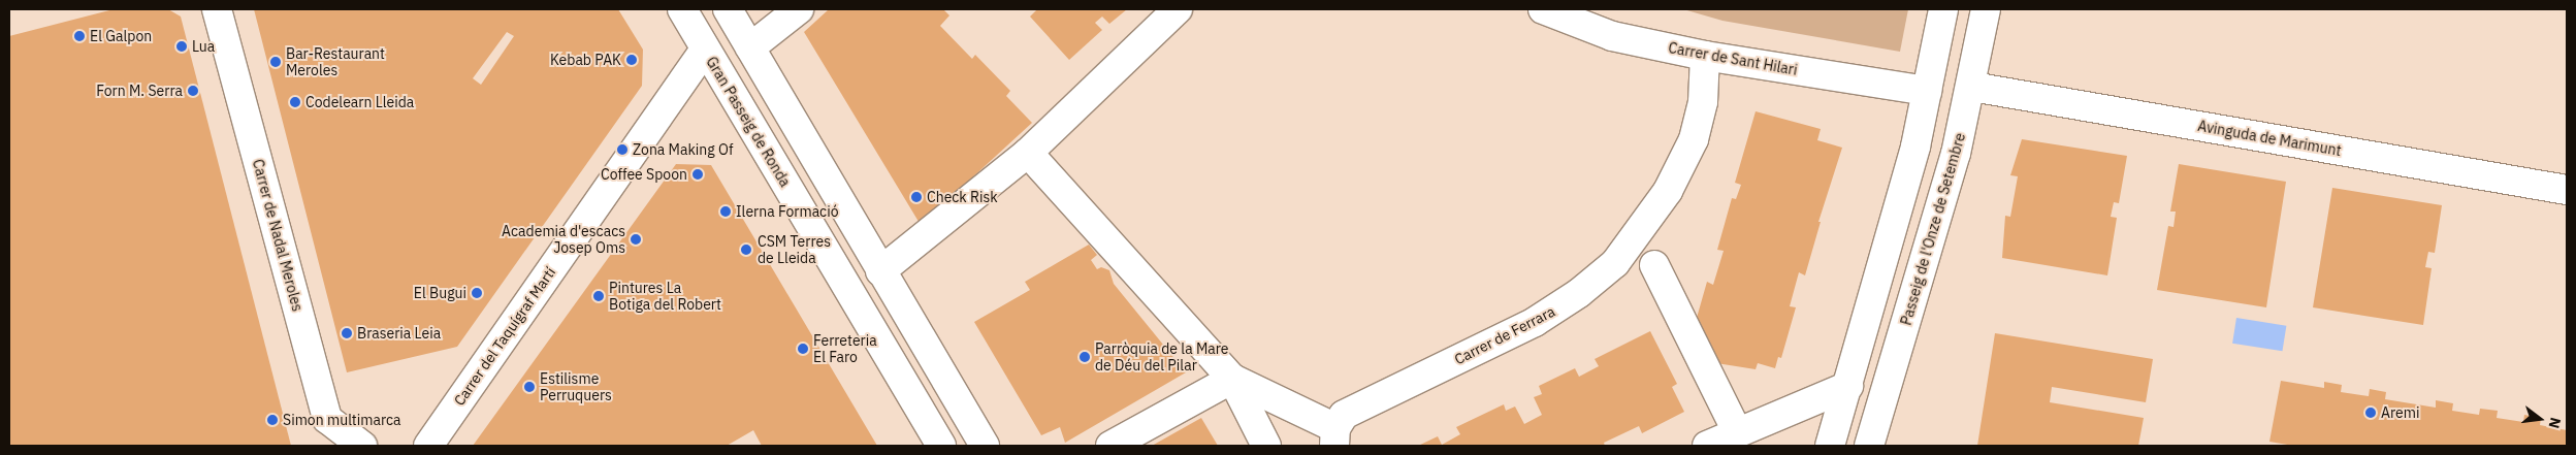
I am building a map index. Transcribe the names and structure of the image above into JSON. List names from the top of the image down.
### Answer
{
  "streets": {
    "street": [
      "Carrer de Sant Hilari",
      "Gran Passeig de Ronda",
      "Avinguda de Marimunt",
      "Passeig de l'Onze de Setembre",
      "Carrer de Nadal Meroles",
      "Carrer de Ferrara",
      "Carrer del Taquígraf Martí"
    ]
  },
  "crossings": [
    ["Carrer de Sant Hilari", "Carrer de Ferrara"],
    ["Gran Passeig de Ronda", "Carrer del Taquígraf Martí"],
    ["Avinguda de Marimunt", "Passeig de l'Onze de Setembre"]
  ],
  "places": [
    "El Galpon",
    "Lua",
    "Kebab PAK",
    "Bar-Restaurant Meroles",
    "Forn M. Serra",
    "Codelearn Lleida",
    "Zona Making Of",
    "Coffee Spoon",
    "Check Risk",
    "Ilerna Formació",
    "Academia d'escacs Josep Oms",
    "CSM Terres de Lleida",
    "El Bugui",
    "Pintures La Botiga del Robert",
    "Braseria Leia",
    "Ferreteria El Faro",
    "Parròquia de la Mare de Déu del Pilar",
    "Estilisme Perruquers",
    "Aremi",
    "Simon multimarca"
  ],
  "north": "right"
}
